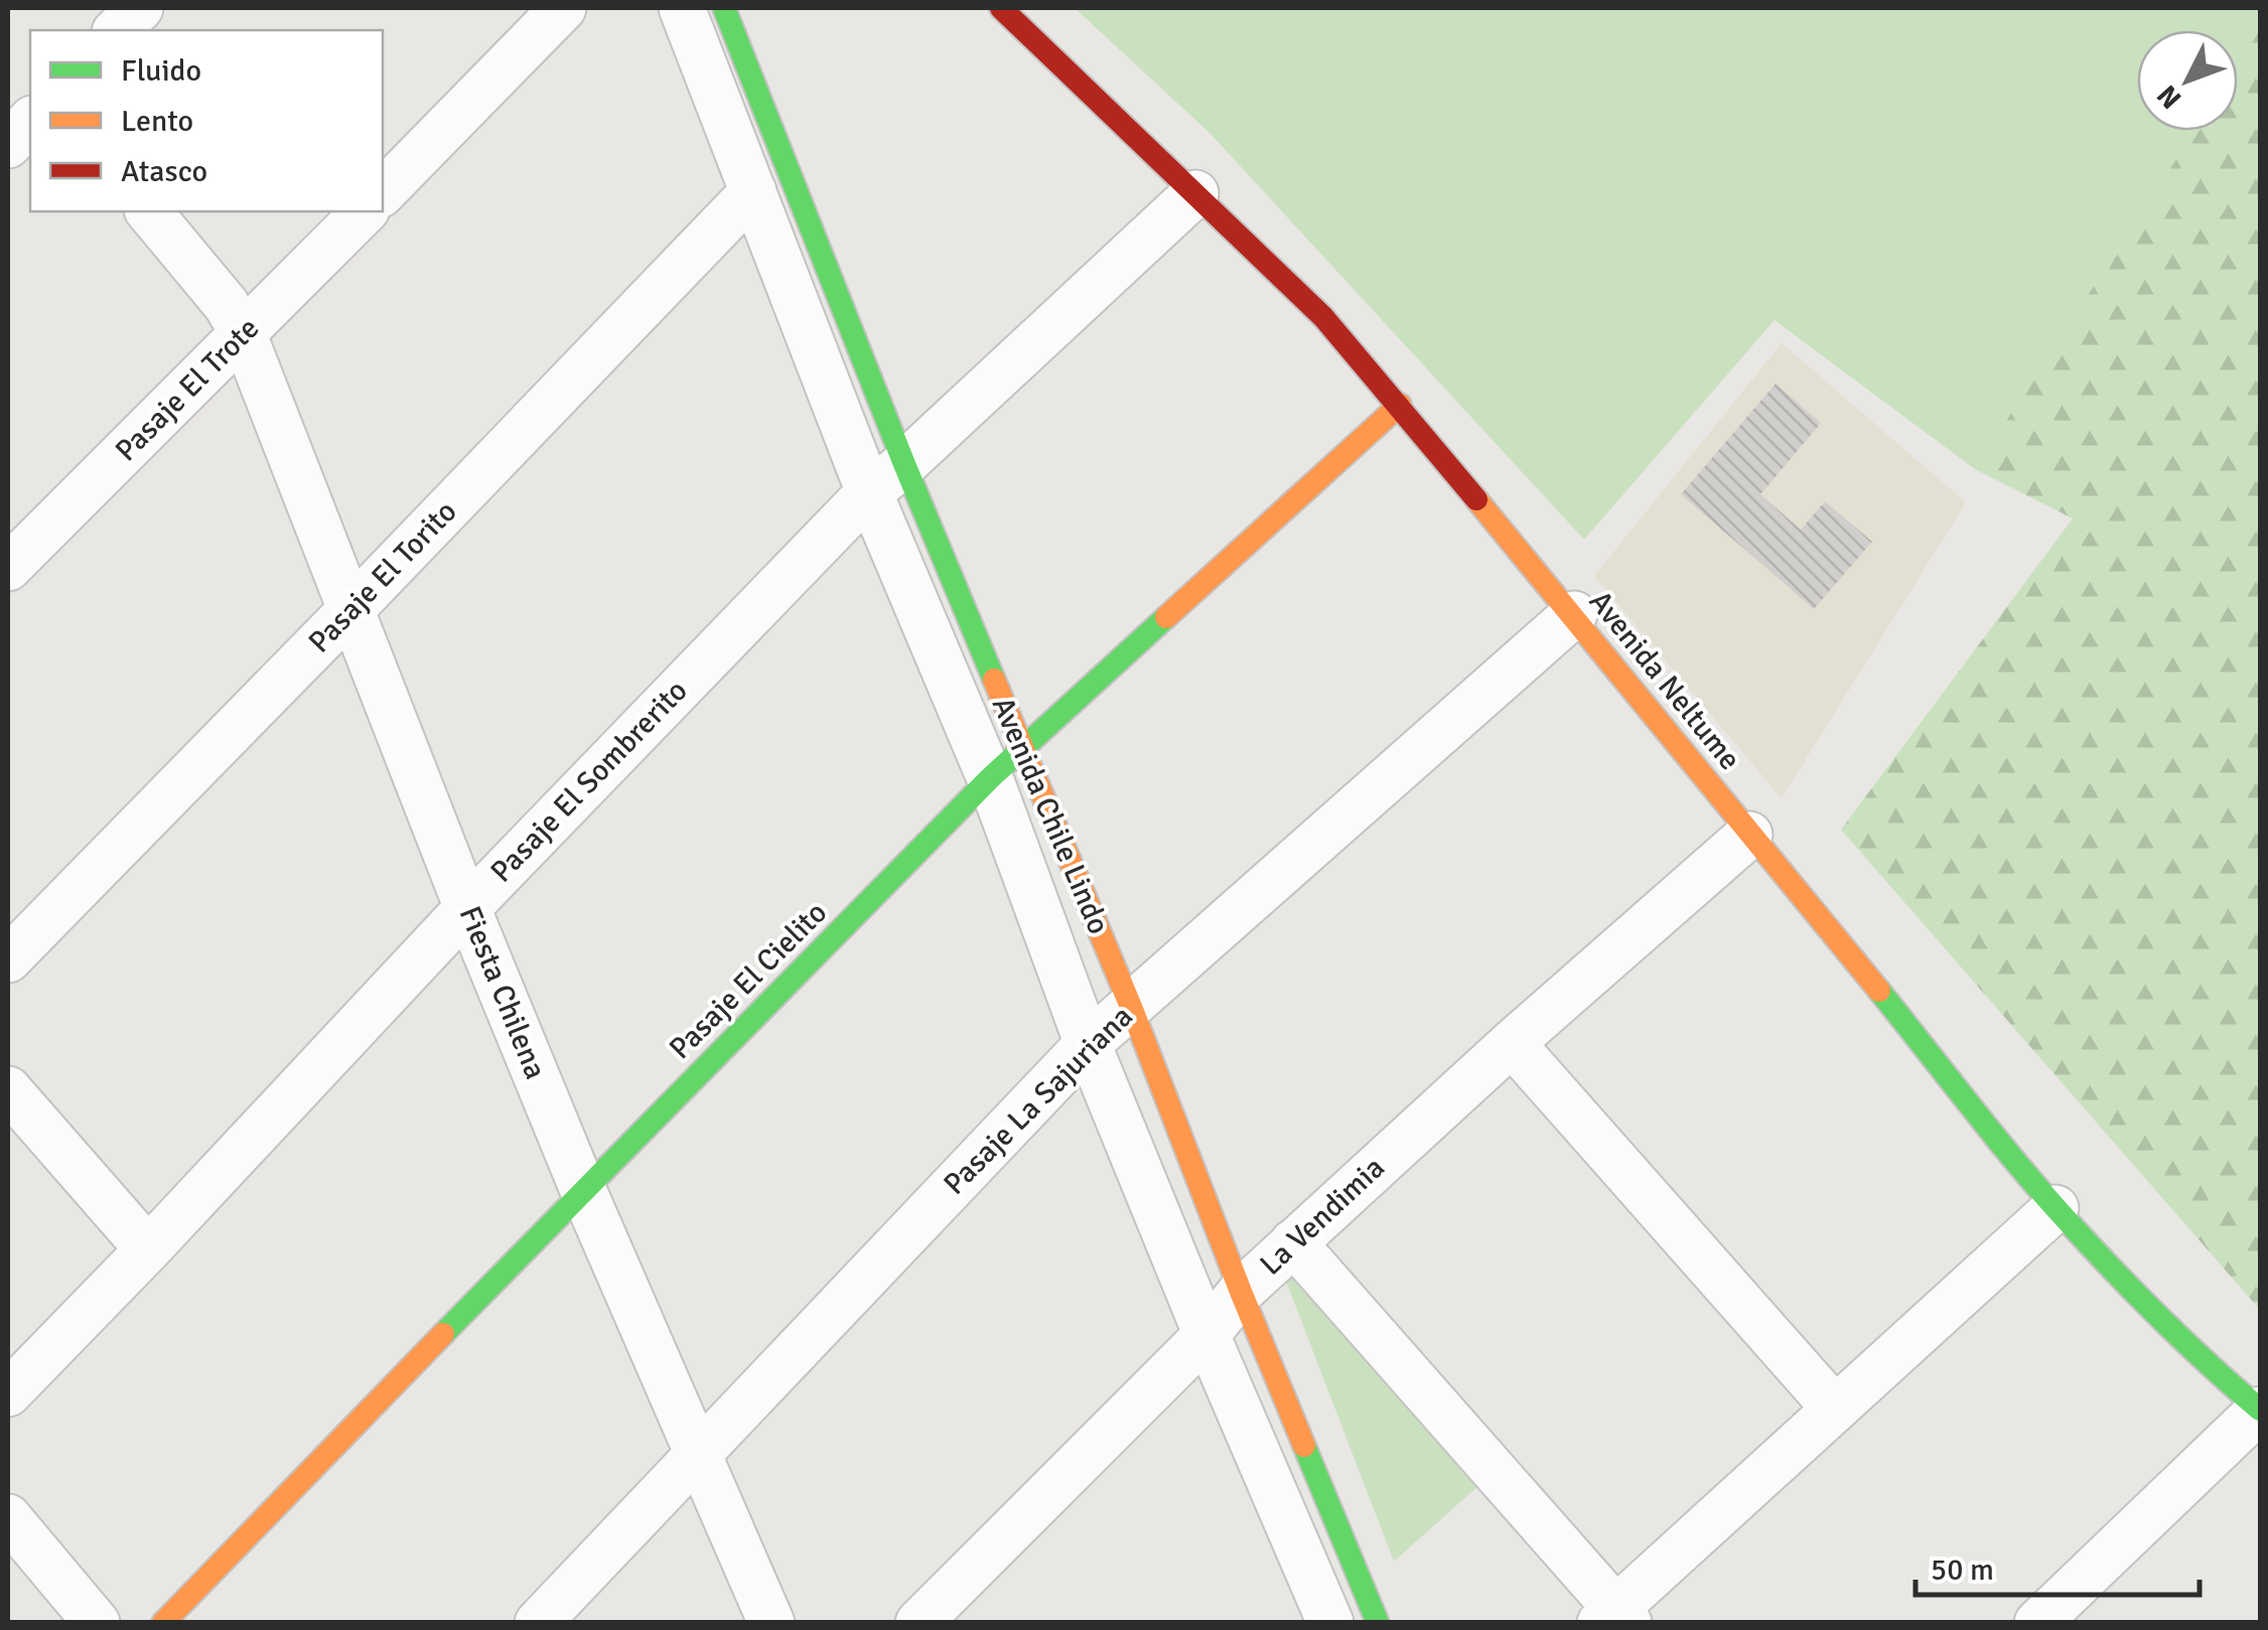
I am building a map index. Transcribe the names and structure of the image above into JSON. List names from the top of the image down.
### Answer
{
  "streets": {
    "street": [
      "Pasaje El Trote",
      "Pasaje El Torito",
      "Avenida Neltume",
      "Pasaje El Sombrerito",
      "Avenida Chile Lindo",
      "Pasaje El Cielito",
      "Fiesta Chilena",
      "Pasaje La Sajuriana",
      "La Vendimia"
    ]
  },
  "crossings": [
    ["Pasaje El Trote", "Fiesta Chilena"],
    ["Pasaje El Torito", "Avenida Chile Lindo"],
    ["Pasaje El Torito", "Fiesta Chilena"],
    ["Avenida Neltume", "Pasaje El Sombrerito"],
    ["Avenida Neltume", "Pasaje El Cielito"],
    ["Avenida Neltume", "Pasaje La Sajuriana"],
    ["Avenida Neltume", "La Vendimia"],
    ["Pasaje El Sombrerito", "Avenida Chile Lindo"],
    ["Pasaje El Sombrerito", "Fiesta Chilena"],
    ["Avenida Chile Lindo", "Pasaje El Cielito"],
    ["Avenida Chile Lindo", "Pasaje La Sajuriana"],
    ["Avenida Chile Lindo", "La Vendimia"],
    ["Pasaje El Cielito", "Fiesta Chilena"],
    ["Fiesta Chilena", "Pasaje La Sajuriana"]
  ],
  "legend": ["Fluido", "Lento", "Atasco"],
  "scale_bar": "50 m",
  "north": "bottom left"
}
